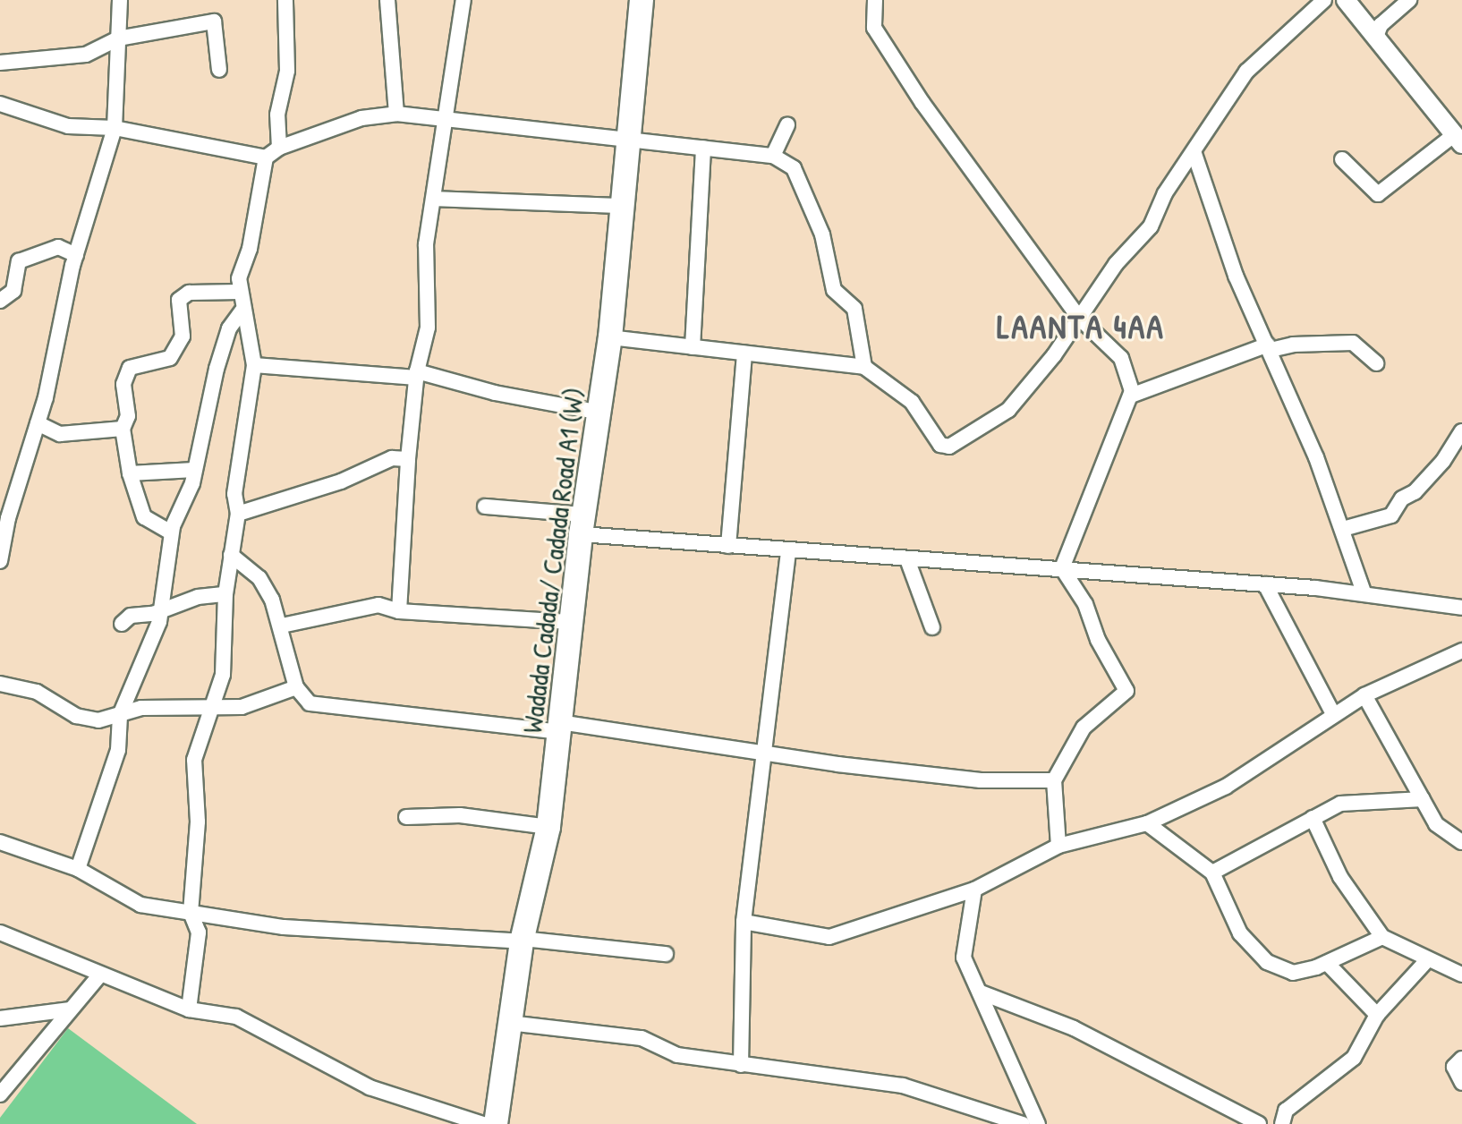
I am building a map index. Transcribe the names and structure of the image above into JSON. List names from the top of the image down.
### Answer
{
  "streets": {
    "main road": ["Wadada Cadada/ Cadada Road A1 (W)"]
  },
  "districts": ["LAANTA 4AA"]
}
